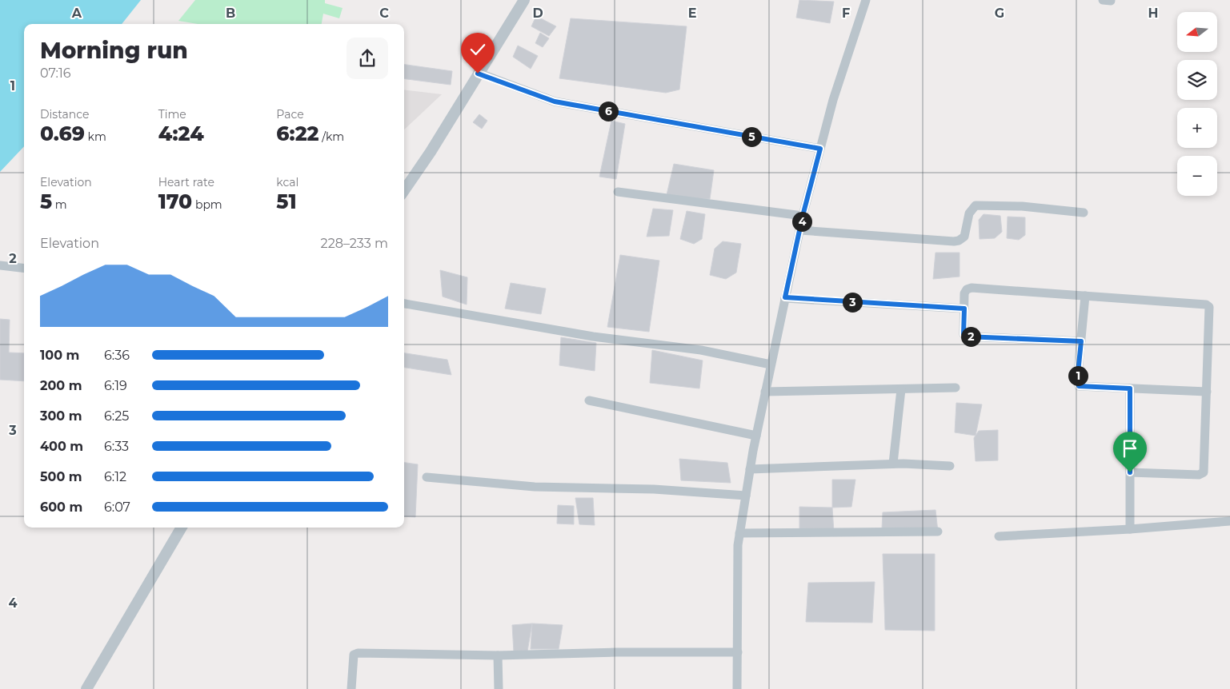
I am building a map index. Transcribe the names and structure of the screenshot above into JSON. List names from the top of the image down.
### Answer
{
  "north": "left",
  "page": {
    "map_buttons": ["+", "−"],
    "heading": ["Morning run", "07:16"],
    "stats": [
      ["Distance", "0.69 km"],
      ["Time", "4:24"],
      ["Pace", "6:22 /km"],
      ["Elevation", "5 m"],
      ["Heart rate", "170 bpm"],
      ["kcal", "51"]
    ],
    "pins": [
      "6",
      "5",
      "4",
      "3",
      "2",
      "1"
    ],
    "chart": ["Elevation", "228–233 m"],
    "list": [
      {
        "name": "100 m",
        "note": "6:36"
      },
      {
        "name": "200 m",
        "note": "6:19"
      },
      {
        "name": "300 m",
        "note": "6:25"
      },
      {
        "name": "400 m",
        "note": "6:33"
      },
      {
        "name": "500 m",
        "note": "6:12"
      },
      {
        "name": "600 m",
        "note": "6:07"
      }
    ]
  },
  "grid": {
    "columns": [
      "A",
      "B",
      "C",
      "D",
      "E",
      "F",
      "G",
      "H"
    ],
    "rows": [
      "1",
      "2",
      "3",
      "4"
    ]
  }
}
